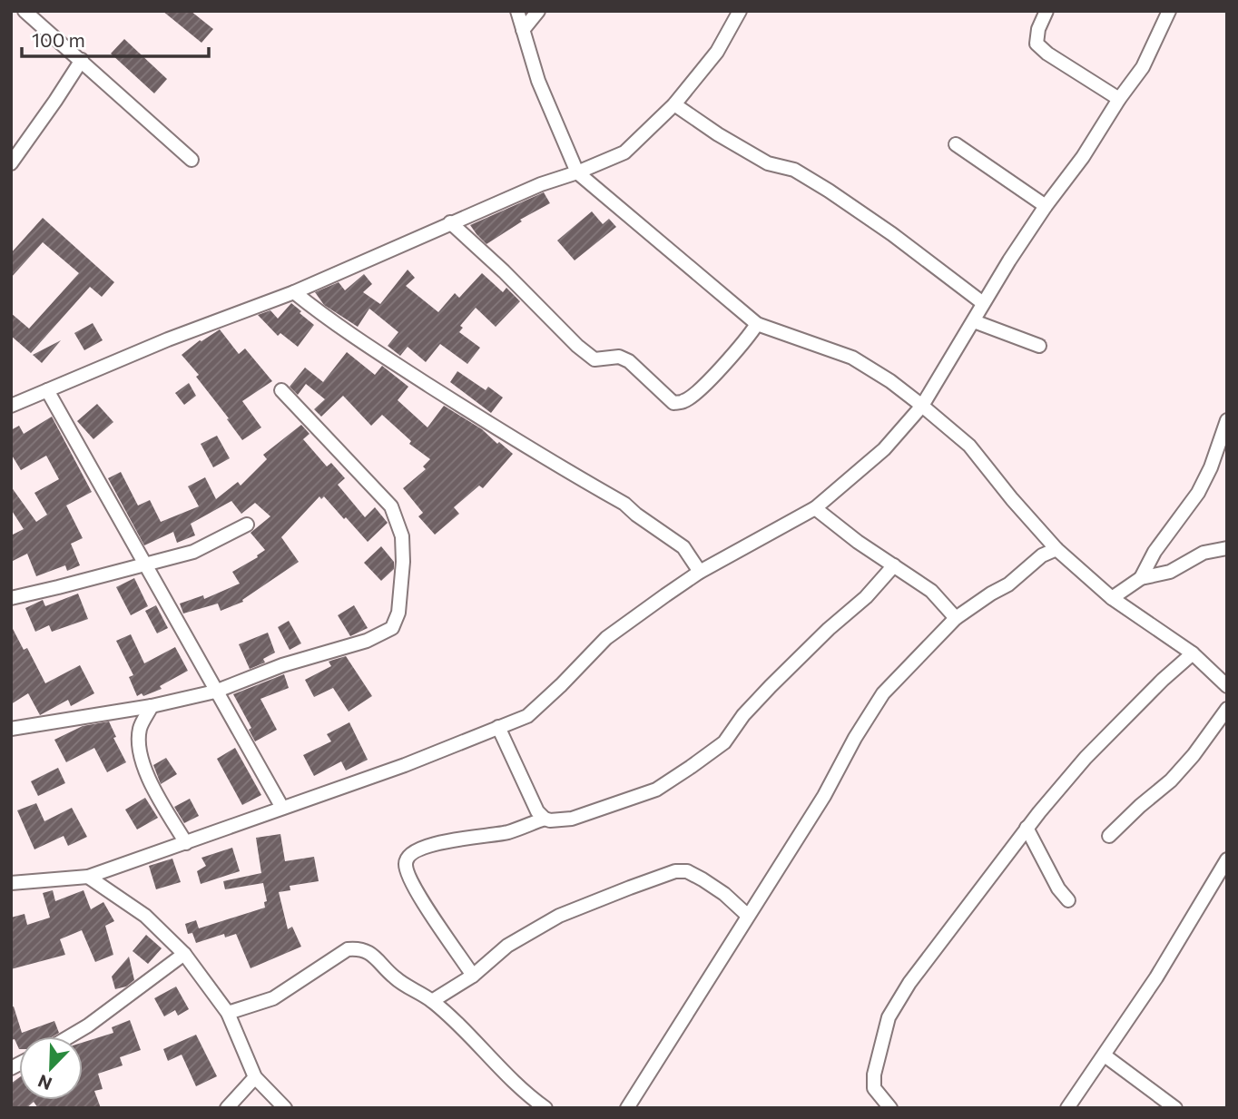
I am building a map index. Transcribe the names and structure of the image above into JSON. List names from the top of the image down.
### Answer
{
  "scale_bar": "100 m",
  "north": "bottom left"
}
